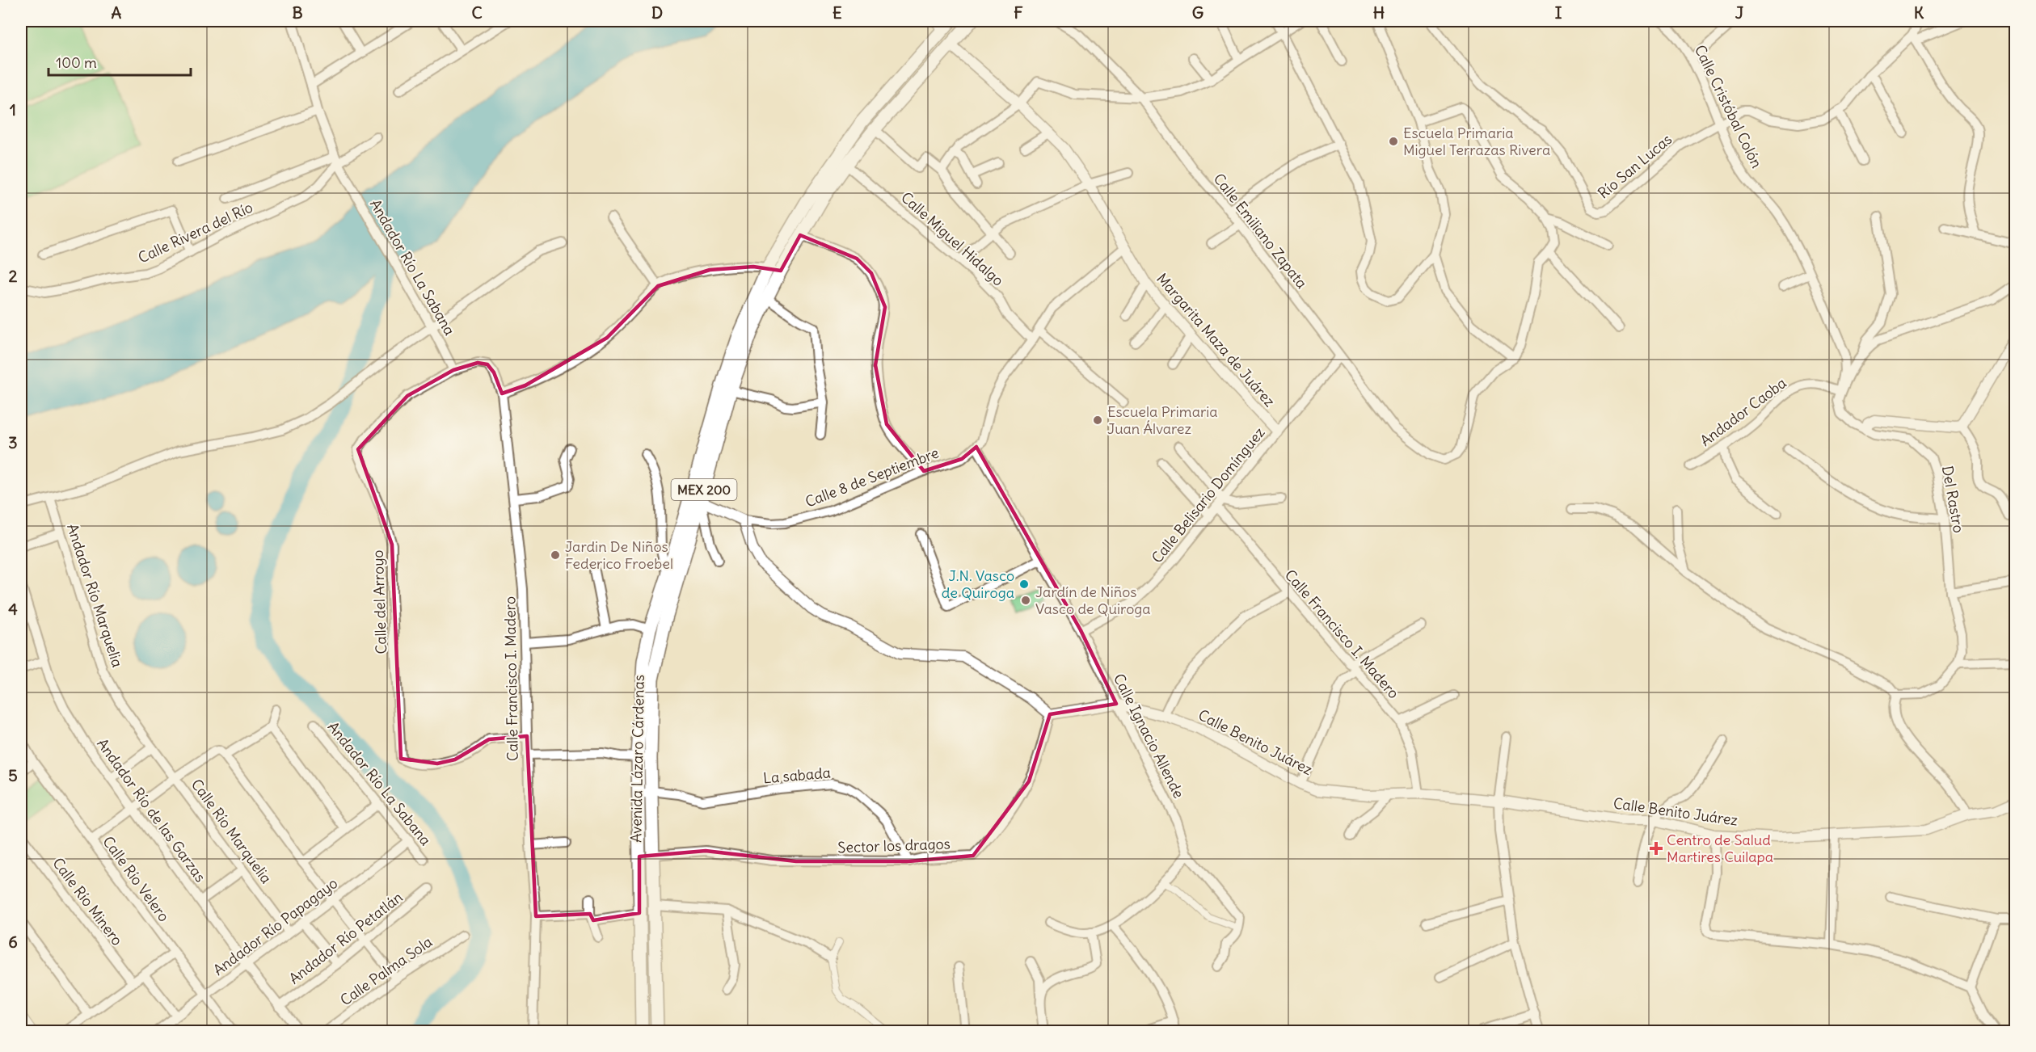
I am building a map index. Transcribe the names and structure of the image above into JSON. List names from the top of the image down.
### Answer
{
  "streets": {
    "main road": ["MEX 200", "Avenida Lázaro Cárdenas"],
    "street": [
      "Calle Cristóbal Colón",
      "Río San Lucas",
      "Calle Emiliano Zapata",
      "Calle Rivera del Río",
      "Calle Miguel Hidalgo",
      "Andador Río La Sabana",
      "Margarita Maza de Juárez",
      "Andador Caoba",
      "Calle 8 de Septiembre",
      "Calle Belisario Domínguez",
      "Del Rastro",
      "Andador Río Marquelia",
      "Calle del Arroyo",
      "Calle Francisco I. Madero",
      "Calle Ignacio Allende",
      "Calle Benito Juárez",
      "La sabada",
      "Andador Río de las Garzas",
      "Calle Río Marquelia",
      "Sector los dragos",
      "Calle Río Velero",
      "Calle Río Minero",
      "Andador Río Papagayo",
      "Andador Río Petatlán",
      "Calle Palma Sola"
    ]
  },
  "crossings": [
    ["Calle Cristóbal Colón", "Río San Lucas"],
    ["Calle Cristóbal Colón", "Andador Caoba"],
    ["Calle Cristóbal Colón", "Del Rastro"],
    ["Calle Emiliano Zapata", "Calle Belisario Domínguez"],
    ["Calle Rivera del Río", "Andador Río La Sabana"],
    ["Calle Miguel Hidalgo", "Avenida Lázaro Cárdenas"],
    ["Andador Río La Sabana", "Calle del Arroyo"],
    ["Andador Río La Sabana", "Calle Francisco I. Madero"],
    ["Andador Río La Sabana", "Andador Río Papagayo"],
    ["Margarita Maza de Juárez", "Calle Belisario Domínguez"],
    ["Margarita Maza de Juárez", "Avenida Lázaro Cárdenas"],
    ["Andador Caoba", "Del Rastro"],
    ["Calle 8 de Septiembre", "Calle Ignacio Allende"],
    ["Calle Belisario Domínguez", "Calle Francisco I. Madero"],
    ["Calle Belisario Domínguez", "Calle Ignacio Allende"],
    ["Andador Río Marquelia", "Calle Río Marquelia"],
    ["Calle del Arroyo", "Calle Francisco I. Madero"],
    ["Calle Francisco I. Madero", "Calle Benito Juárez"],
    ["Calle Ignacio Allende", "Calle Benito Juárez"],
    ["Calle Benito Juárez", "Sector los dragos"],
    ["Avenida Lázaro Cárdenas", "La sabada"],
    ["Avenida Lázaro Cárdenas", "Sector los dragos"],
    ["La sabada", "Sector los dragos"],
    ["Andador Río de las Garzas", "Andador Río Papagayo"],
    ["Andador Río de las Garzas", "Andador Río Petatlán"],
    ["Calle Río Marquelia", "Andador Río Papagayo"],
    ["Calle Río Velero", "Andador Río Papagayo"]
  ],
  "places": {
    "other": [
      "Escuela Primaria Miguel Terrazas Rivera",
      "Escuela Primaria Juan Álvarez",
      "Jardin De Niños Federico Froebel",
      "J.N. Vasco de Quiroga",
      "Jardín de Niños Vasco de Quiroga"
    ],
    "health": ["Centro de Salud Martires Cuilapa"]
  },
  "scale_bar": "100 m",
  "grid": {
    "columns": [
      "A",
      "B",
      "C",
      "D",
      "E",
      "F",
      "G",
      "H",
      "I",
      "J",
      "K"
    ],
    "rows": [
      "1",
      "2",
      "3",
      "4",
      "5",
      "6"
    ]
  }
}
